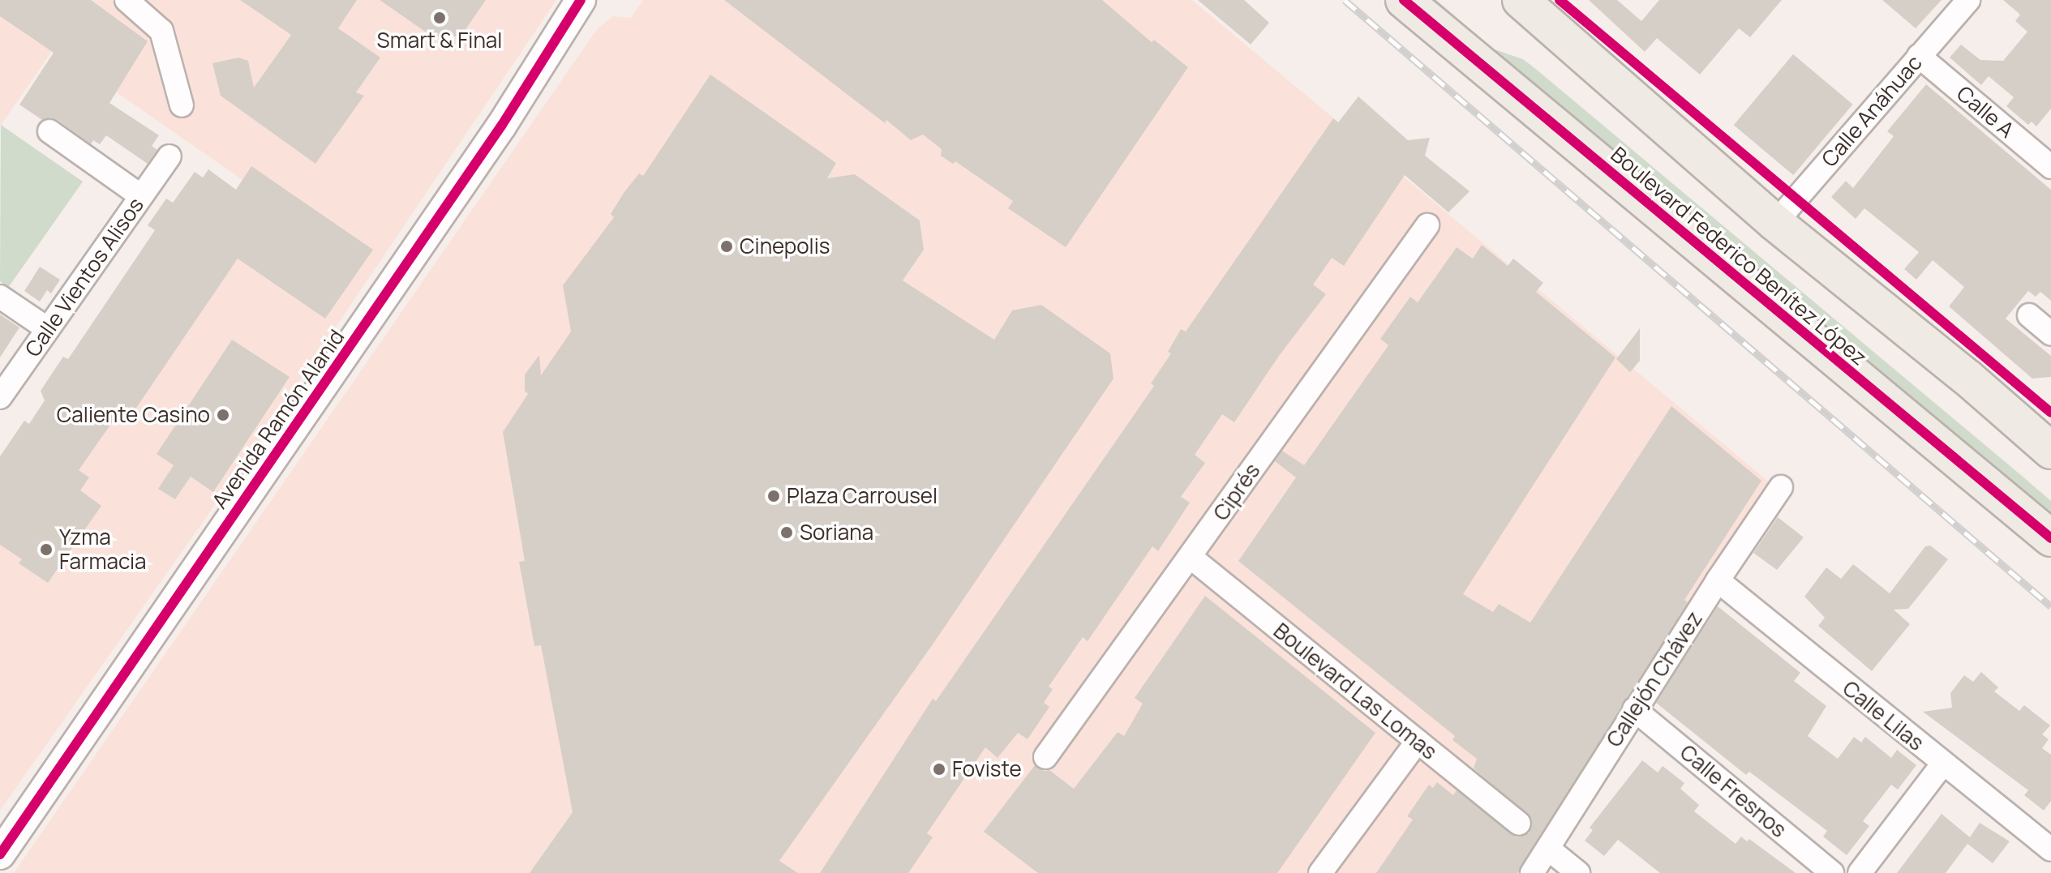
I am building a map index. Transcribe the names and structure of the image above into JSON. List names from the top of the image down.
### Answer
{
  "streets": {
    "main road": ["Boulevard Federico Benítez López"],
    "street": [
      "Calle Anáhuac",
      "Calle A",
      "Calle Vientos Alisos",
      "Avenida Ramón Alanid",
      "Ciprés",
      "Callejón Chávez",
      "Boulevard Las Lomas",
      "Calle Lilas",
      "Calle Fresnos"
    ]
  },
  "crossings": [
    ["Calle Anáhuac", "Calle A"],
    ["Ciprés", "Boulevard Las Lomas"],
    ["Callejón Chávez", "Calle Lilas"],
    ["Callejón Chávez", "Calle Fresnos"]
  ],
  "places": [
    "Smart & Final",
    "Cinepolis",
    "Caliente Casino",
    "Plaza Carrousel",
    "Soriana",
    "Yzma Farmacia",
    "Foviste"
  ]
}
